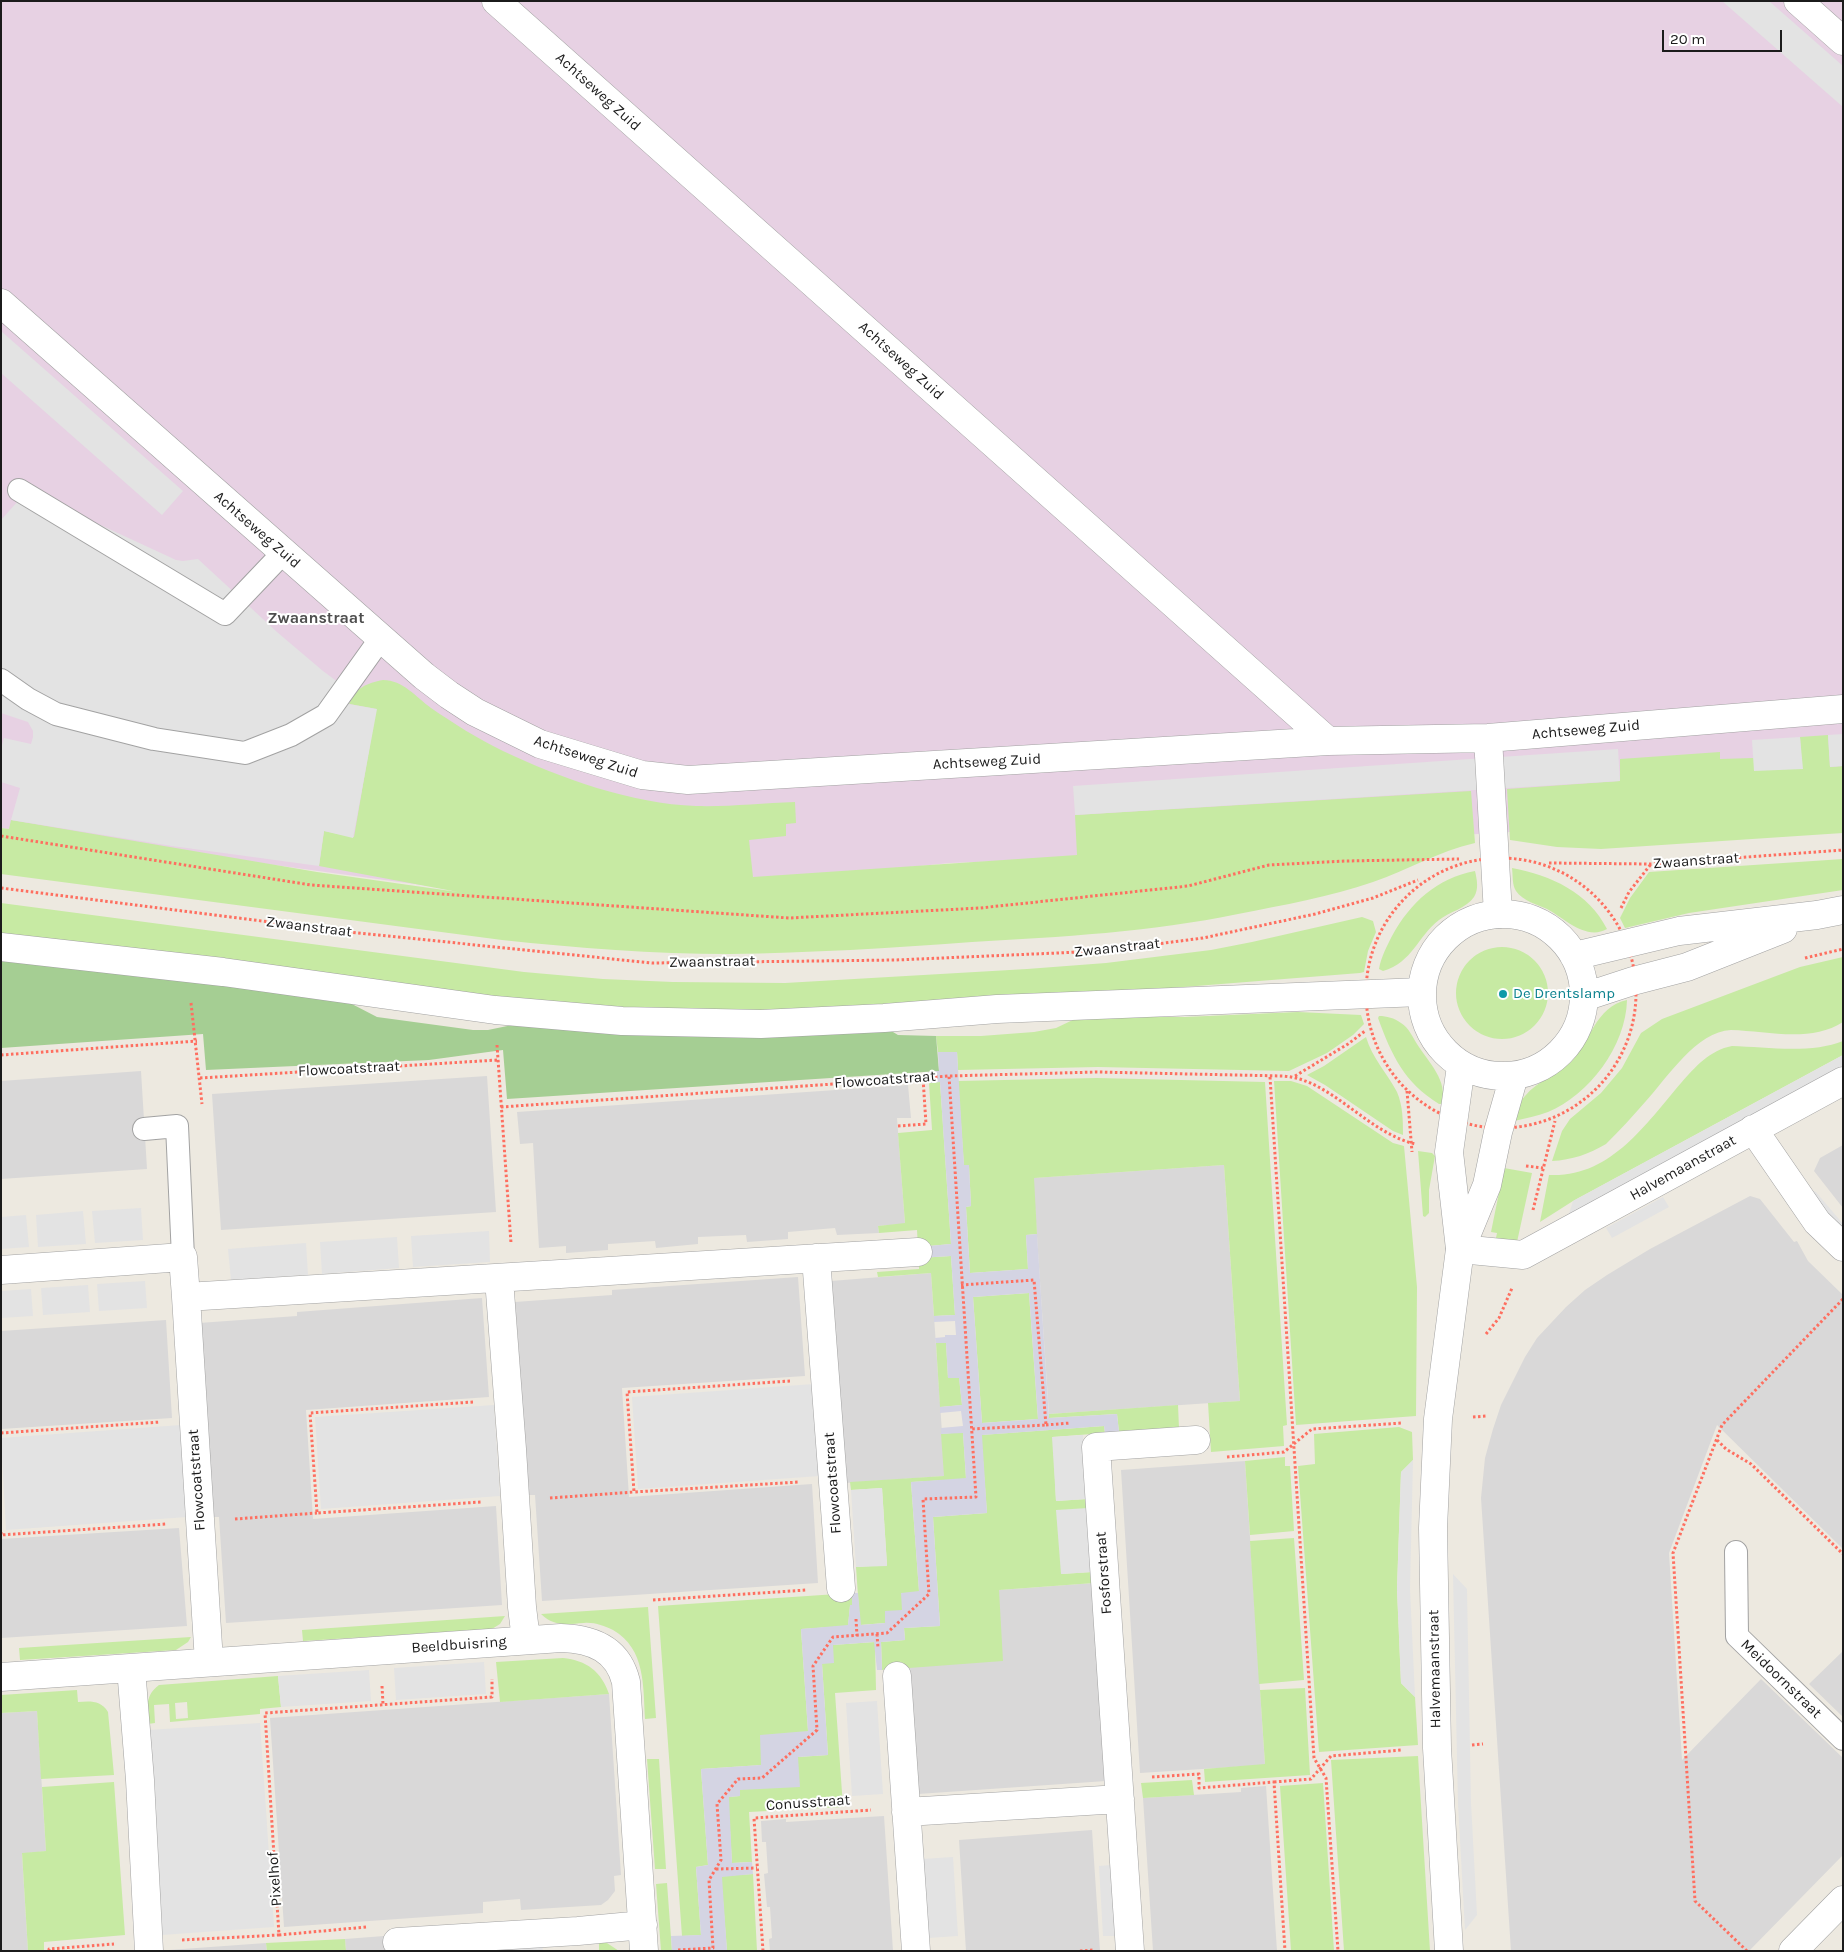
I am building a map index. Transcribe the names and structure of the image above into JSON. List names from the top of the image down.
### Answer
{
  "streets": {
    "street": [
      "Achtseweg Zuid",
      "Flowcoatstraat",
      "Halvemaanstraat",
      "Fosforstraat",
      "Beeldbuisring"
    ],
    "lane": ["Meidoornstraat"],
    "path": ["Zwaanstraat", "Conusstraat", "Pixelhof"]
  },
  "crossings": [
    ["Flowcoatstraat", "Beeldbuisring"]
  ],
  "districts": ["Zwaanstraat"],
  "places": ["De Drentslamp"],
  "scale_bar": "20 m"
}
